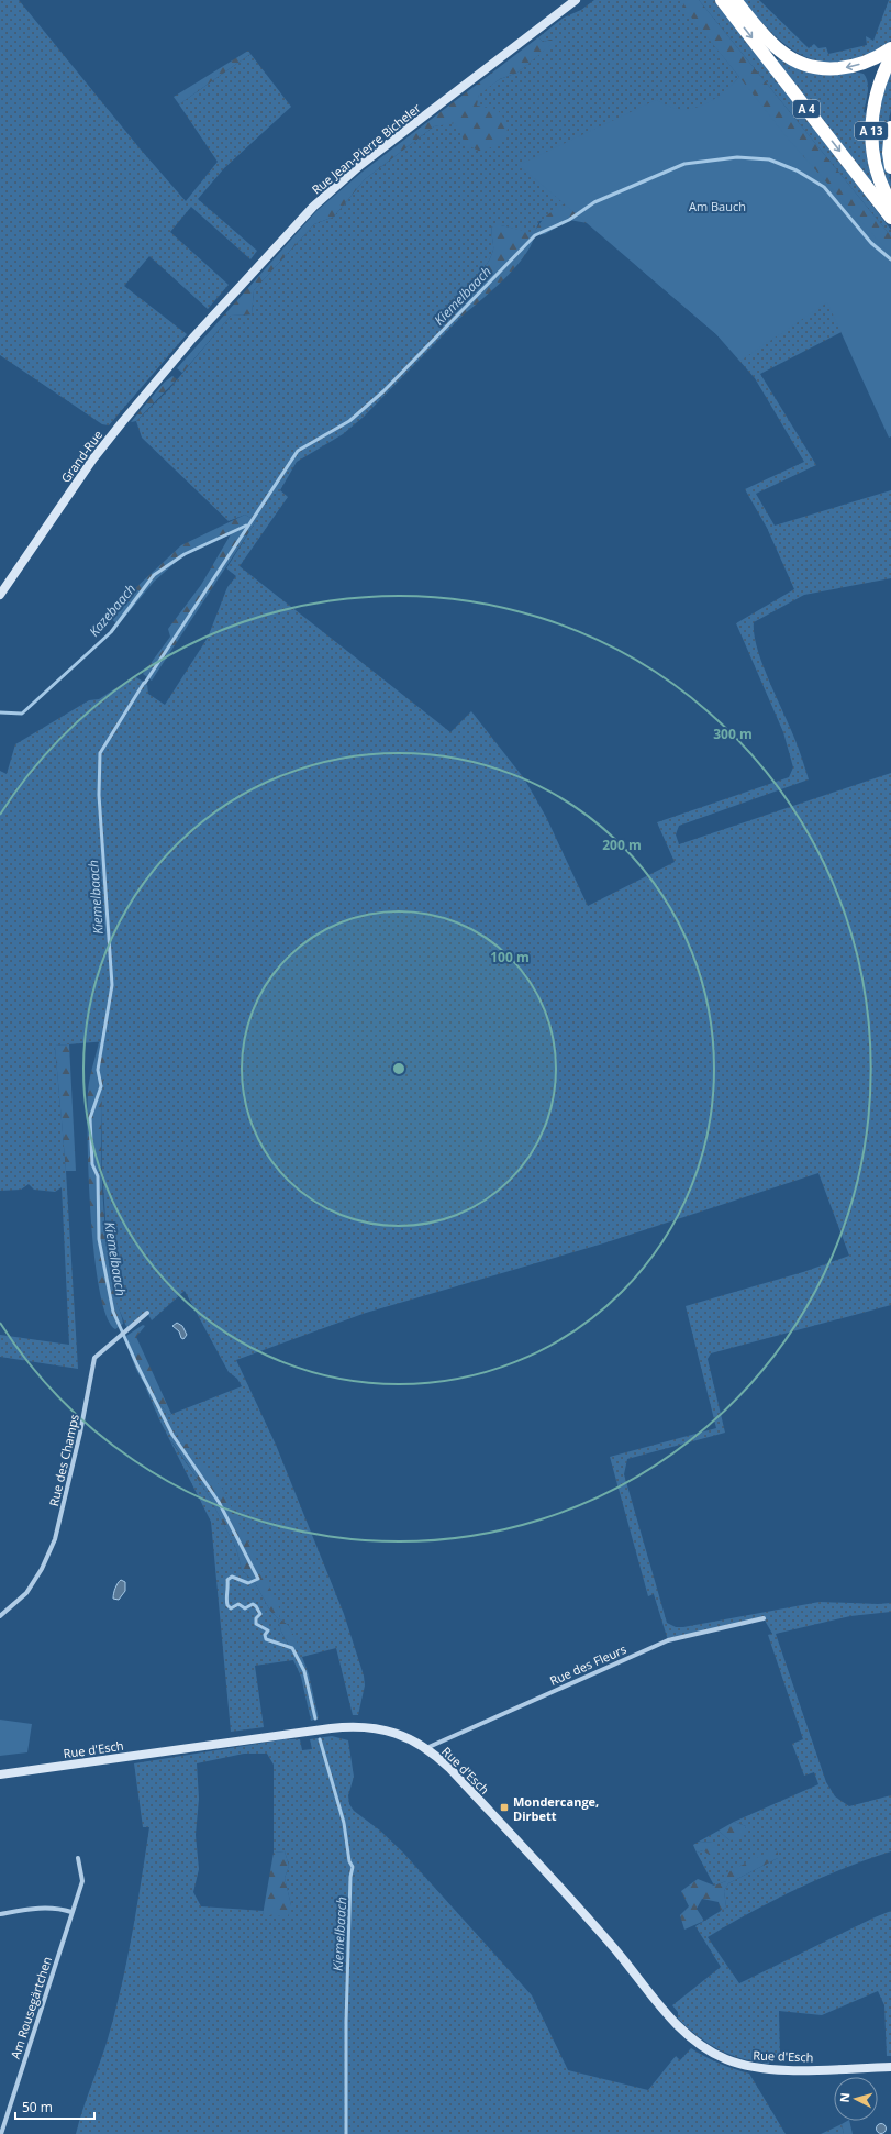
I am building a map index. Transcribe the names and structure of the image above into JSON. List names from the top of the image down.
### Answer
{
  "streets": {
    "highway": ["A 4", "A 13"],
    "main road": ["Rue Jean-Pierre Bicheler", "Grand-Rue", "Rue d'Esch"],
    "street": ["Rue des Champs", "Rue des Fleurs", "Am Rousegärtchen"]
  },
  "crossings": [
    ["Rue Jean-Pierre Bicheler", "Grand-Rue"],
    ["Rue des Fleurs", "Rue d'Esch"]
  ],
  "water": ["Kiemelbaach", "Kazebaach"],
  "parks": ["Am Bauch"],
  "places": {
    "transit": ["Mondercange, Dirbett"]
  },
  "scale_bar": "50 m",
  "north": "left",
  "rings": ["300 m", "200 m", "100 m"]
}
